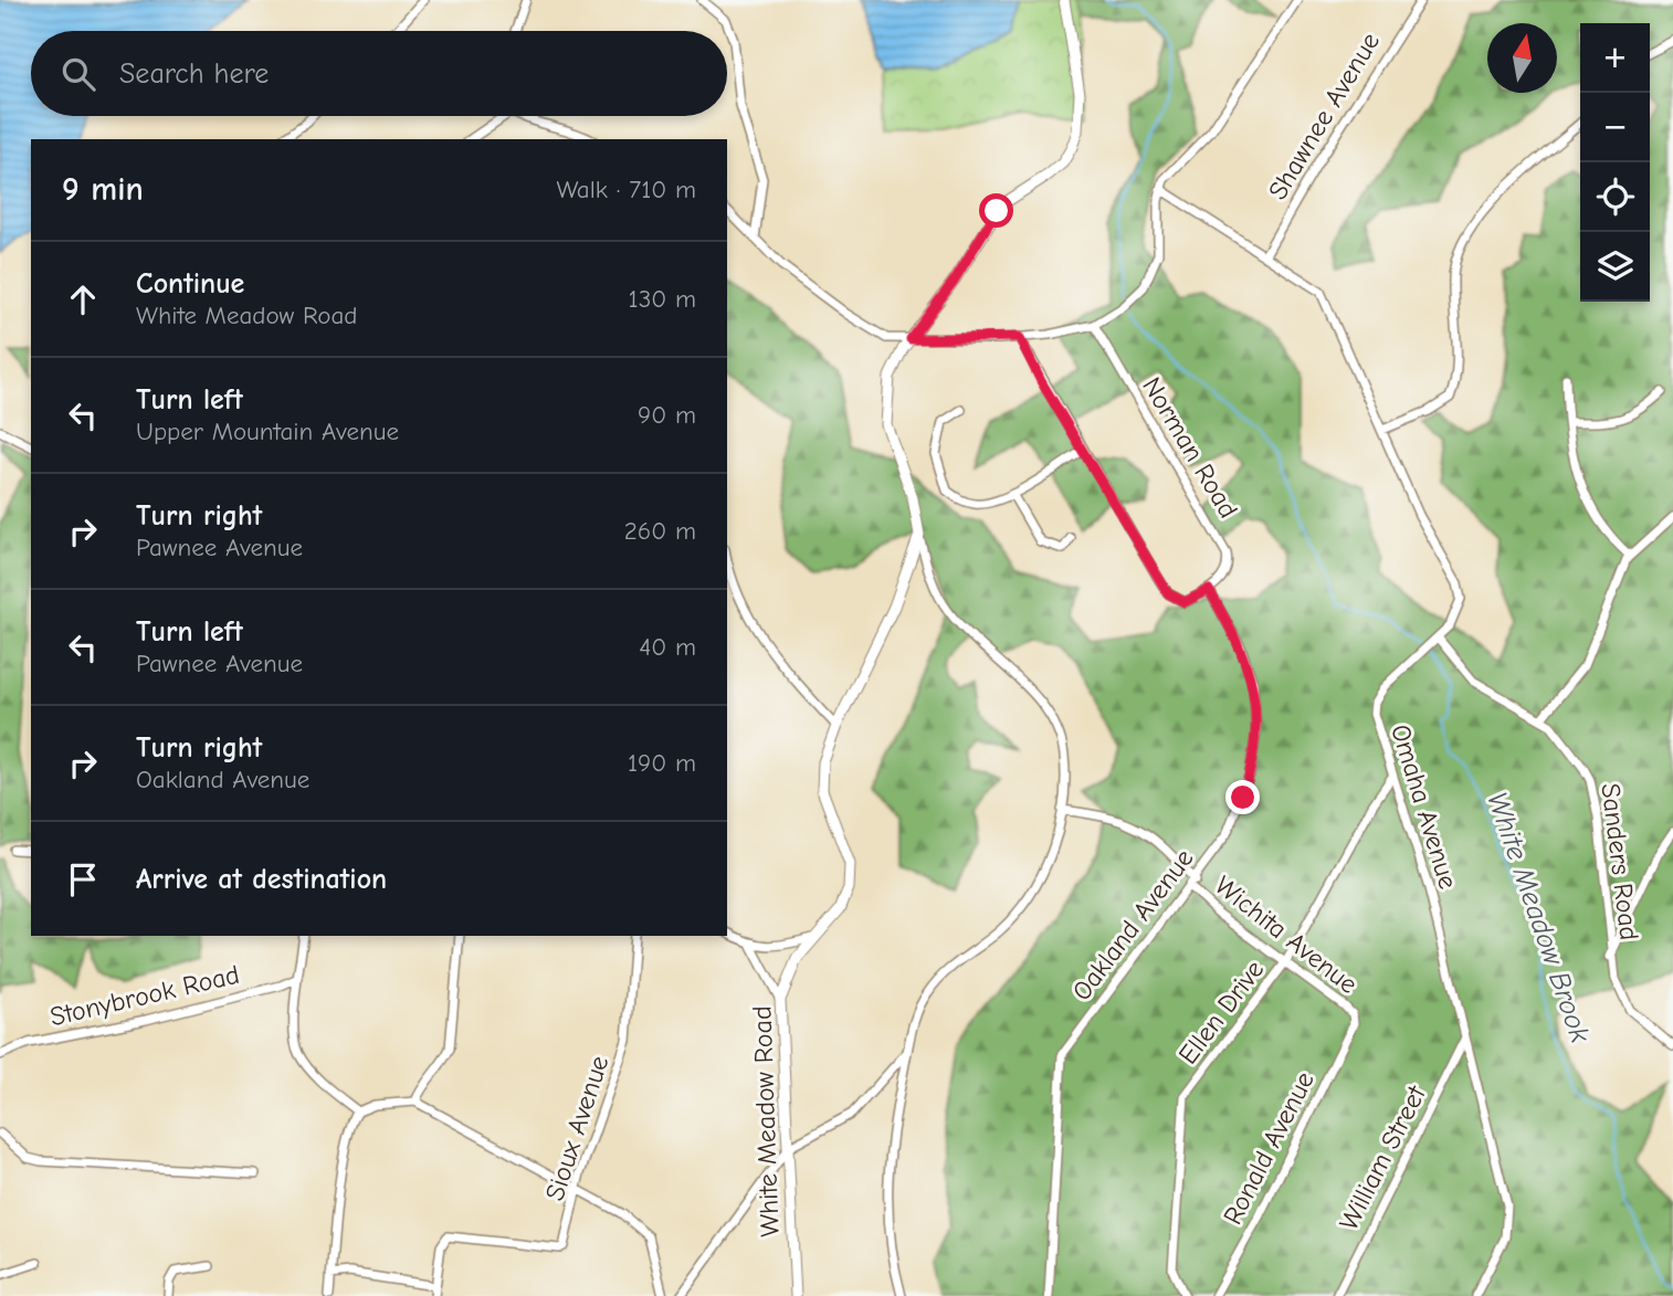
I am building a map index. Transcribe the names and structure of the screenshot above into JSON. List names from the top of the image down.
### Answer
{
  "streets": {
    "street": [
      "Shawnee Avenue",
      "Norman Road",
      "Omaha Avenue",
      "Sanders Road",
      "Oakland Avenue",
      "Wichita Avenue",
      "Stonybrook Road",
      "Ellen Drive",
      "White Meadow Road",
      "Sioux Avenue",
      "Ronald Avenue",
      "William Street"
    ]
  },
  "crossings": [
    ["Shawnee Avenue", "Omaha Avenue"],
    ["Norman Road", "Oakland Avenue"],
    ["Omaha Avenue", "Sanders Road"],
    ["Omaha Avenue", "Ellen Drive"],
    ["Omaha Avenue", "William Street"],
    ["Oakland Avenue", "Wichita Avenue"],
    ["Wichita Avenue", "Ellen Drive"],
    ["Wichita Avenue", "Ronald Avenue"]
  ],
  "water": ["White Meadow Brook"],
  "north": "top",
  "page": {
    "map_buttons": ["+", "−"],
    "search": "Search here",
    "heading": ["9 min", "Walk · 710 m"],
    "list": [
      ["Continue", "White Meadow Road", "130 m"],
      ["Turn left", "Upper Mountain Avenue", "90 m"],
      ["Turn right", "Pawnee Avenue", "260 m"],
      ["Turn left", "Pawnee Avenue", "40 m"],
      ["Turn right", "Oakland Avenue", "190 m"],
      "Arrive at destination"
    ]
  }
}
